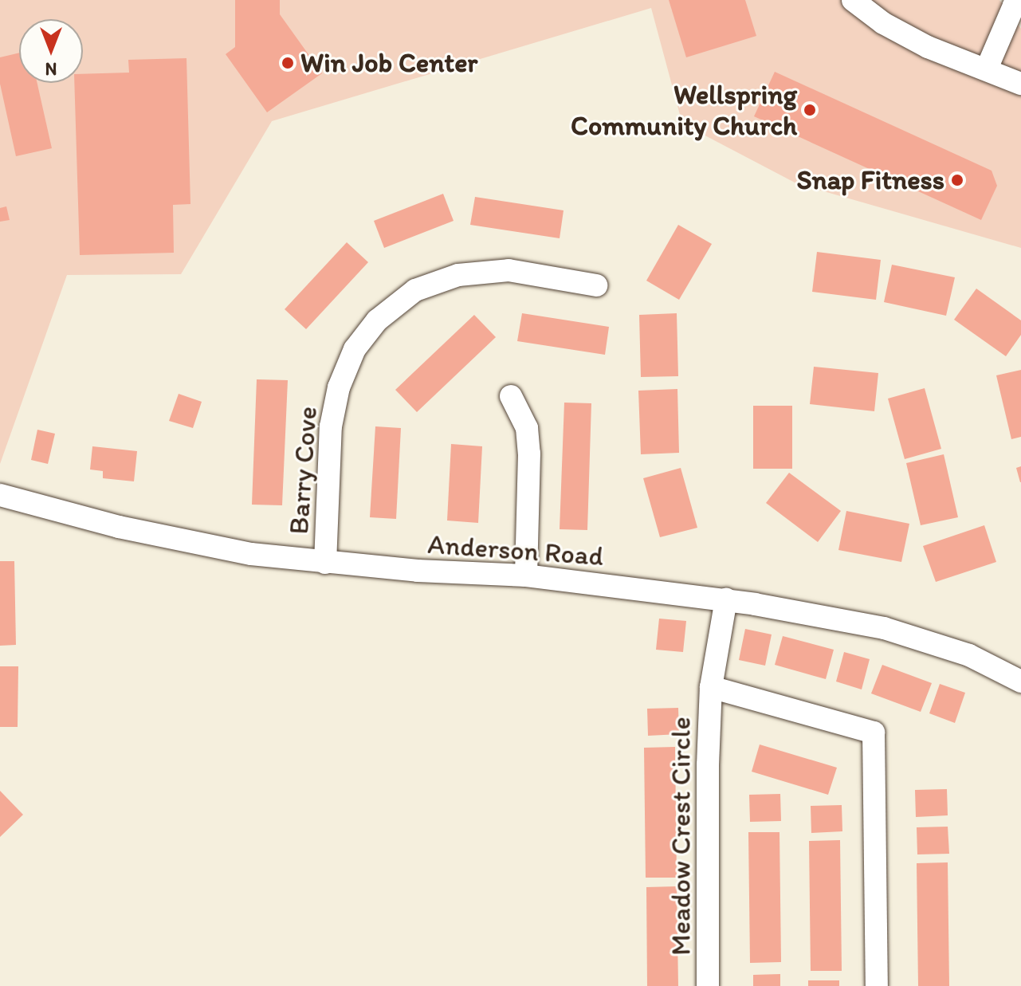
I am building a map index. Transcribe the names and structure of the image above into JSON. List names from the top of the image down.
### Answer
{
  "streets": {
    "street": ["Barry Cove", "Anderson Road", "Meadow Crest Circle"]
  },
  "crossings": [
    ["Barry Cove", "Anderson Road"],
    ["Anderson Road", "Meadow Crest Circle"]
  ],
  "places": ["Win Job Center", "Wellspring Community Church", "Snap Fitness"],
  "north": "bottom"
}
